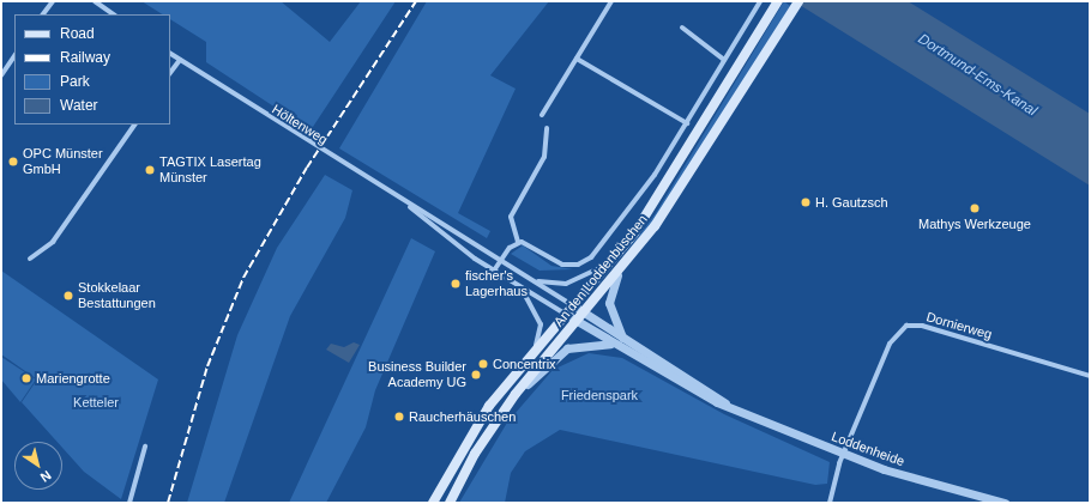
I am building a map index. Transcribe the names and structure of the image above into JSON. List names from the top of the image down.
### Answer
{
  "streets": {
    "main road": ["An den Loddenbüschen"],
    "street": ["Höltenweg", "Dornierweg", "Loddenheide"]
  },
  "crossings": [
    ["Höltenweg", "An den Loddenbüschen"],
    ["Höltenweg", "Loddenheide"],
    ["An den Loddenbüschen", "Loddenheide"],
    ["Dornierweg", "Loddenheide"]
  ],
  "water": ["Dortmund-Ems-Kanal"],
  "parks": ["Friedenspark", "Ketteler"],
  "places": [
    "OPC Münster GmbH",
    "TAGTIX Lasertag Münster",
    "H. Gautzsch",
    "Mathys Werkzeuge",
    "fischer's Lagerhaus",
    "Stokkelaar Bestattungen",
    "Concentrix",
    "Business Builder Academy UG",
    "Mariengrotte",
    "Raucherhäuschen"
  ],
  "legend": [
    "Road",
    "Railway",
    "Park",
    "Water"
  ],
  "north": "bottom right"
}
